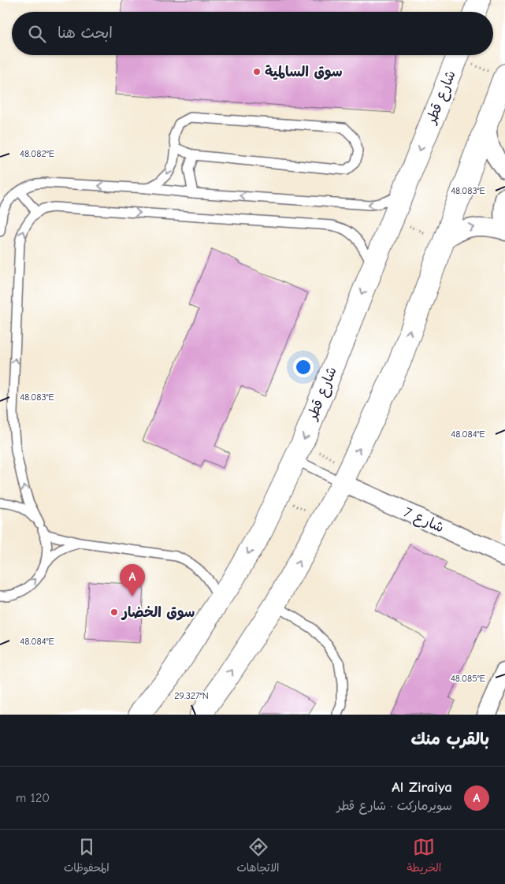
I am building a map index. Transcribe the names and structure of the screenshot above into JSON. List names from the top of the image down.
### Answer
{
  "streets": {
    "main road": ["شارع قطر"],
    "street": ["شارع 7"]
  },
  "places": ["سوق السالمية", "سوق الخضار"],
  "page": {
    "search": "ابحث هنا",
    "pins": "A",
    "heading": "بالقرب منك",
    "list": [
      {
        "mark": "A",
        "name": "Al Ziraiya",
        "note": "سوبرماركت · شارع قطر",
        "value": "120 m"
      }
    ],
    "nav": ["الخريطة", "الاتجاهات", "المحفوظات"]
  },
  "coordinates": [
    "48.082°E",
    "48.083°E",
    "48.084°E",
    "48.085°E",
    "29.327°N"
  ]
}
